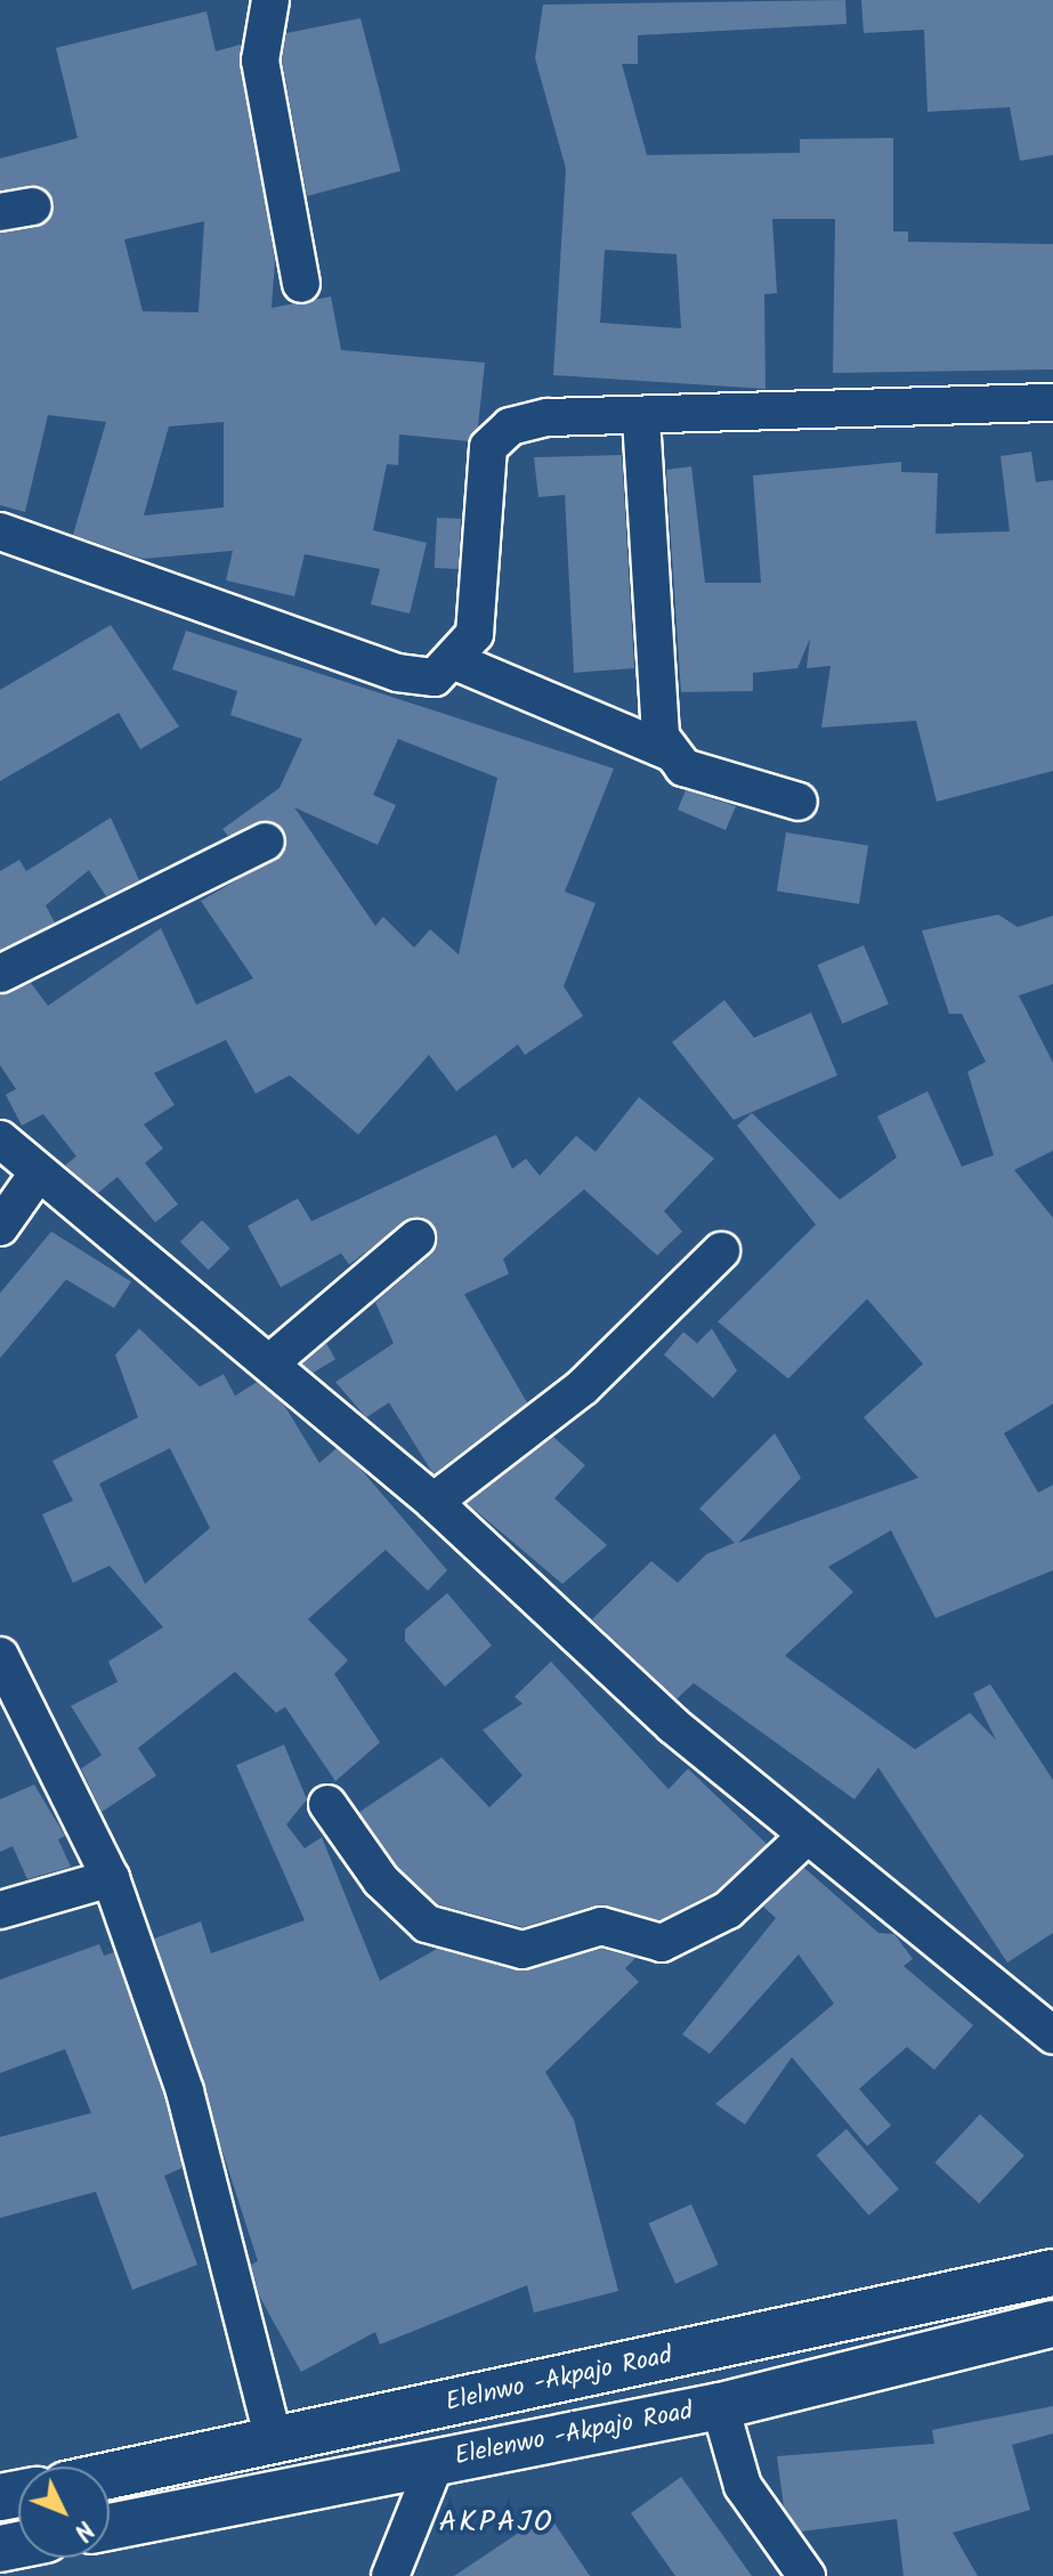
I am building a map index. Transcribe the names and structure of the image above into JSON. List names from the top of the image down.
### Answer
{
  "streets": {
    "main road": ["Elelnwo -Akpajo Road", "Elelenwo -Akpajo Road"]
  },
  "districts": ["AKPAJO"],
  "north": "bottom right"
}
